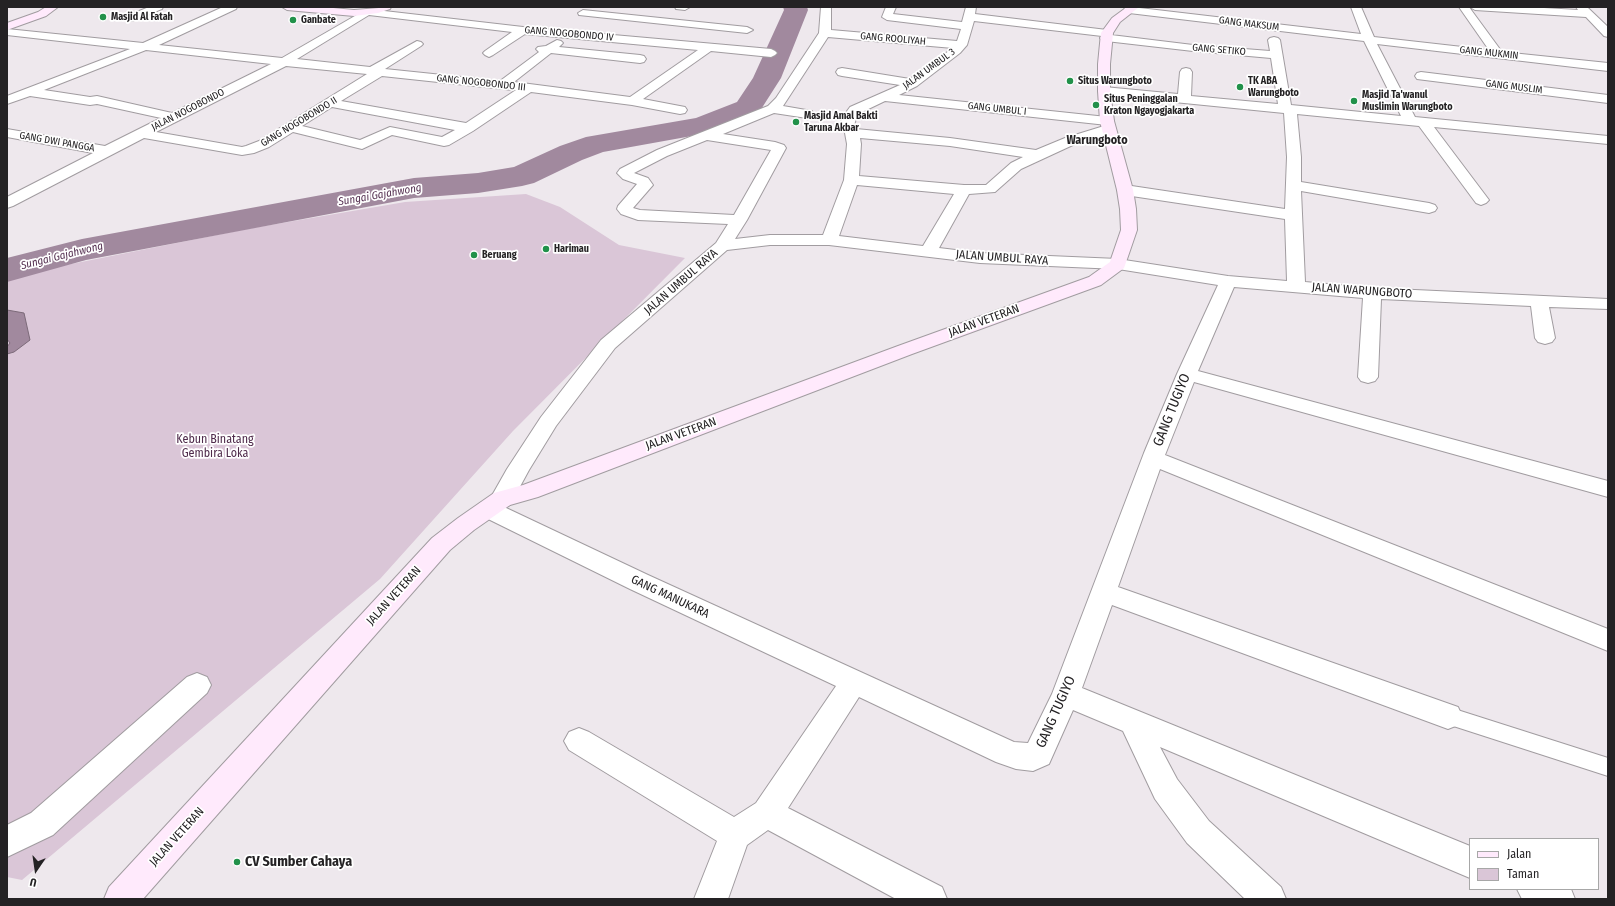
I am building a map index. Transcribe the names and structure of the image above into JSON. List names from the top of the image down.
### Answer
{
  "streets": {
    "main road": ["JALAN VETERAN"],
    "street": [
      "GANG MAKSUM",
      "GANG NOGOBONDO IV",
      "GANG ROOLIYAH",
      "GANG SETIKO",
      "GANG MUKMIN",
      "JALAN UMBUL 3",
      "GANG NOGOBONDO III",
      "GANG MUSLIM",
      "GANG UMBUL I",
      "JALAN NOGOBONDO",
      "GANG NOGOBONDO II",
      "GANG DWI PANGGA",
      "JALAN UMBUL RAYA",
      "JALAN WARUNGBOTO",
      "GANG TUGIYO",
      "GANG MANUKARA"
    ]
  },
  "crossings": [
    ["GANG MAKSUM", "GANG MUKMIN"],
    ["GANG NOGOBONDO IV", "JALAN NOGOBONDO"],
    ["GANG ROOLIYAH", "JALAN UMBUL 3"],
    ["GANG SETIKO", "JALAN UMBUL 3"],
    ["JALAN UMBUL 3", "GANG UMBUL I"],
    ["JALAN UMBUL 3", "JALAN UMBUL RAYA"],
    ["GANG NOGOBONDO III", "JALAN NOGOBONDO"],
    ["GANG NOGOBONDO III", "GANG NOGOBONDO II"],
    ["JALAN NOGOBONDO", "GANG NOGOBONDO II"],
    ["JALAN NOGOBONDO", "GANG DWI PANGGA"],
    ["JALAN UMBUL RAYA", "JALAN WARUNGBOTO"],
    ["JALAN UMBUL RAYA", "JALAN VETERAN"],
    ["JALAN UMBUL RAYA", "GANG MANUKARA"],
    ["JALAN WARUNGBOTO", "JALAN VETERAN"],
    ["JALAN WARUNGBOTO", "GANG TUGIYO"],
    ["JALAN VETERAN", "GANG MANUKARA"],
    ["GANG TUGIYO", "GANG MANUKARA"]
  ],
  "districts": ["Warungboto"],
  "water": ["Sungai Gajahwong"],
  "parks": ["Kebun Binatang Gembira Loka"],
  "places": [
    "Masjid Al Fatah",
    "Ganbate",
    "Situs Warungboto",
    "TK ABA Warungboto",
    "Masjid Ta'wanul Muslimin Warungboto",
    "Situs Peninggalan Kraton Ngayogjakarta",
    "Masjid Amal Bakti Taruna Akbar",
    "Harimau",
    "Beruang",
    "CV Sumber Cahaya"
  ],
  "legend": ["Jalan", "Taman"],
  "north": "bottom"
}
